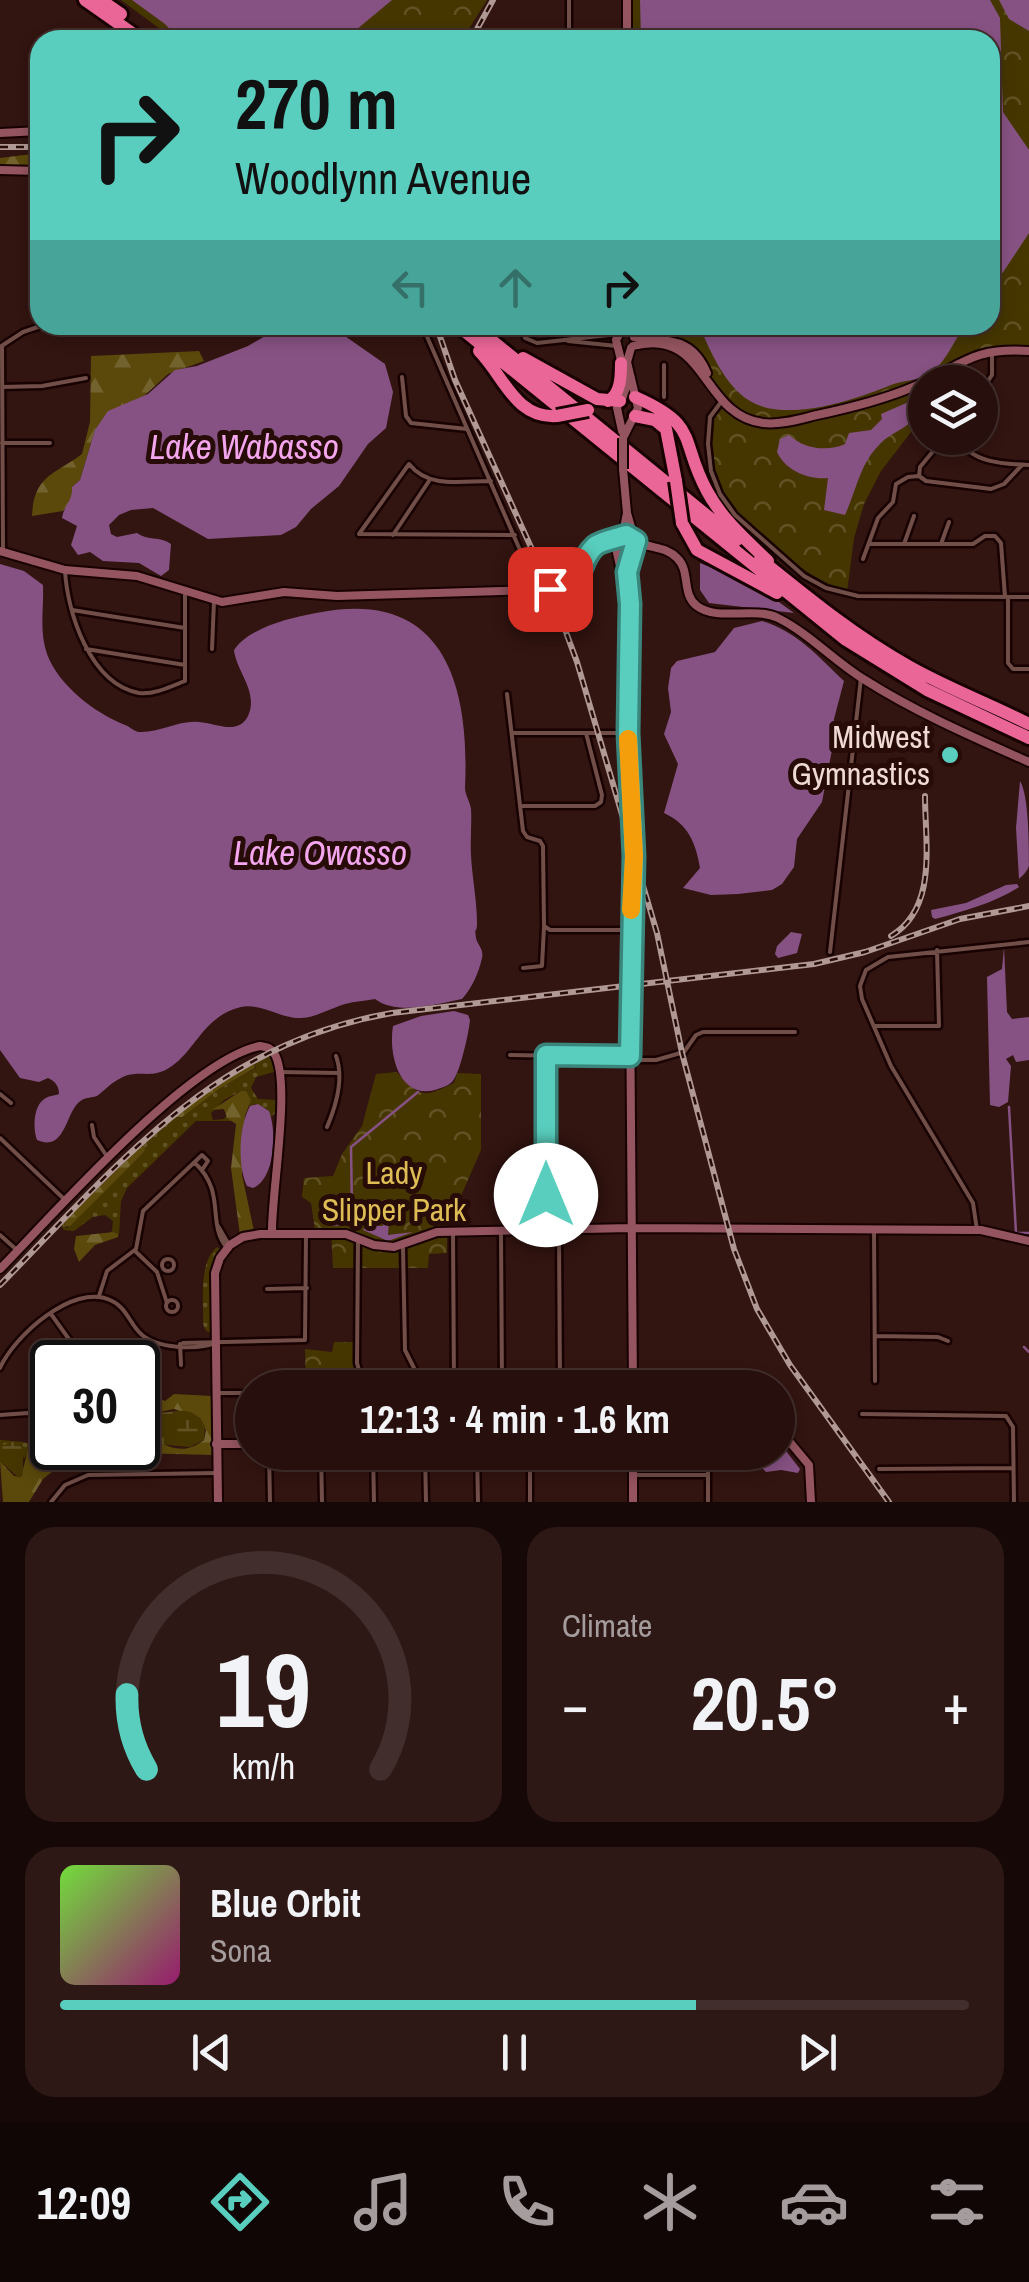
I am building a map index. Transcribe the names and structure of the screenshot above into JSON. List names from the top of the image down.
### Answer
{
  "water": ["Lake Wabasso", "Lake Owasso"],
  "parks": ["Lady Slipper Park"],
  "places": ["Midwest Gymnastics"],
  "page": {
    "turn": ["270 m", "Woodlynn Avenue"],
    "limit": "30",
    "trip": "12:13 · 4 min · 1.6 km",
    "tile": "Climate",
    "heat": ["−", "20.5°", "+"],
    "song": ["Blue Orbit", "Sona"],
    "tabs": "12:09",
    "gauge": ["19", "km/h"]
  }
}
